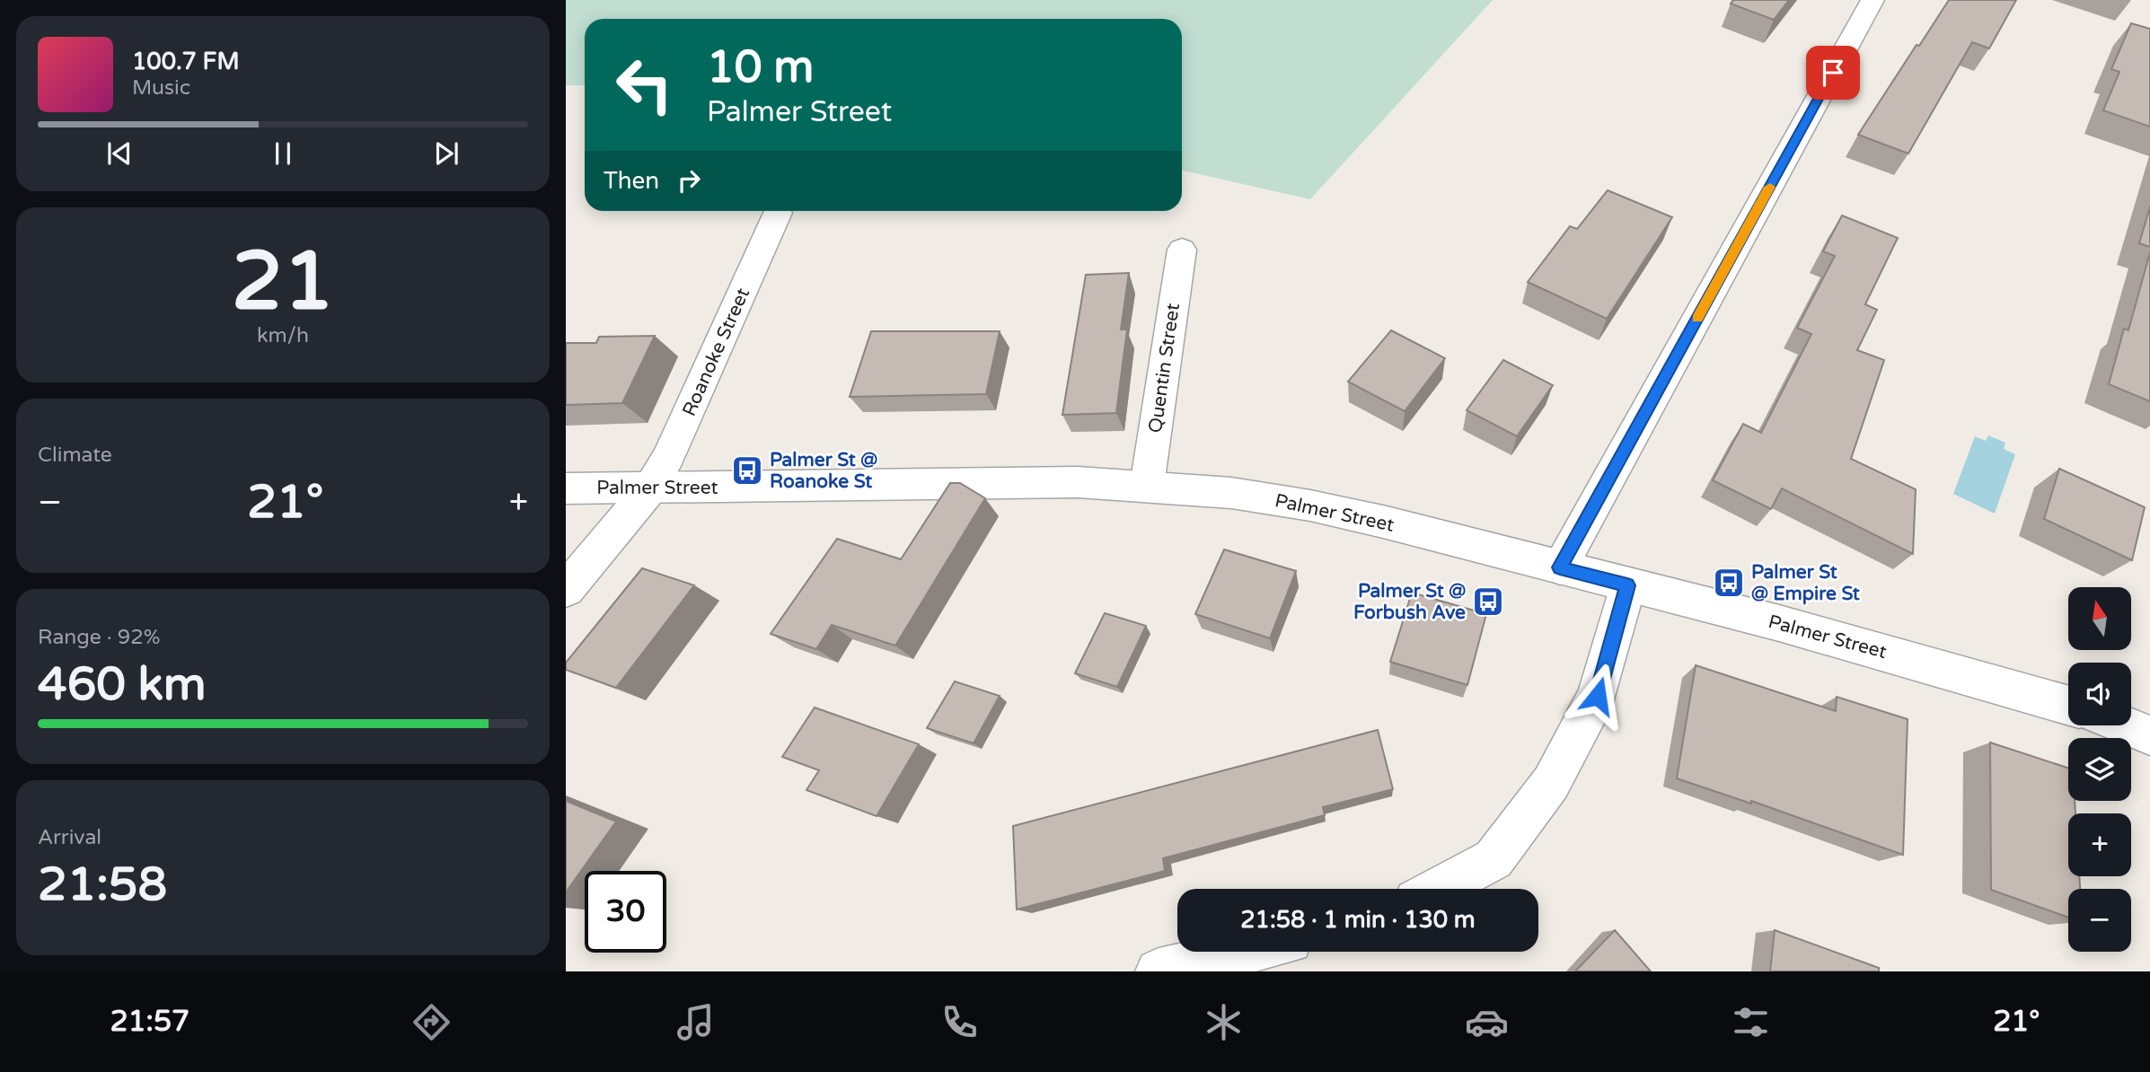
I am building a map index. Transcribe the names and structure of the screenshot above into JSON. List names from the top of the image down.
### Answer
{
  "streets": {
    "street": ["Roanoke Street", "Quentin Street", "Palmer Street"]
  },
  "crossings": [
    ["Roanoke Street", "Palmer Street"],
    ["Quentin Street", "Palmer Street"]
  ],
  "places": {
    "bus stop": ["Palmer St @ Roanoke St", "Palmer St @ Empire St", "Palmer St @ Forbush Ave"]
  },
  "north": "top",
  "page": {
    "turn": ["10 m", "Palmer Street"],
    "song": ["100.7 FM", "Music"],
    "then": "Then",
    "tile": [
      ["21", "km/h"],
      "Climate",
      ["Range · 92%", "460 km"],
      ["Arrival", "21:58"]
    ],
    "heat": ["−", "21°", "+"],
    "map_buttons": ["+", "−"],
    "limit": "30",
    "trip": "21:58 · 1 min · 130 m",
    "tabs": ["21:57", "21°"]
  }
}
